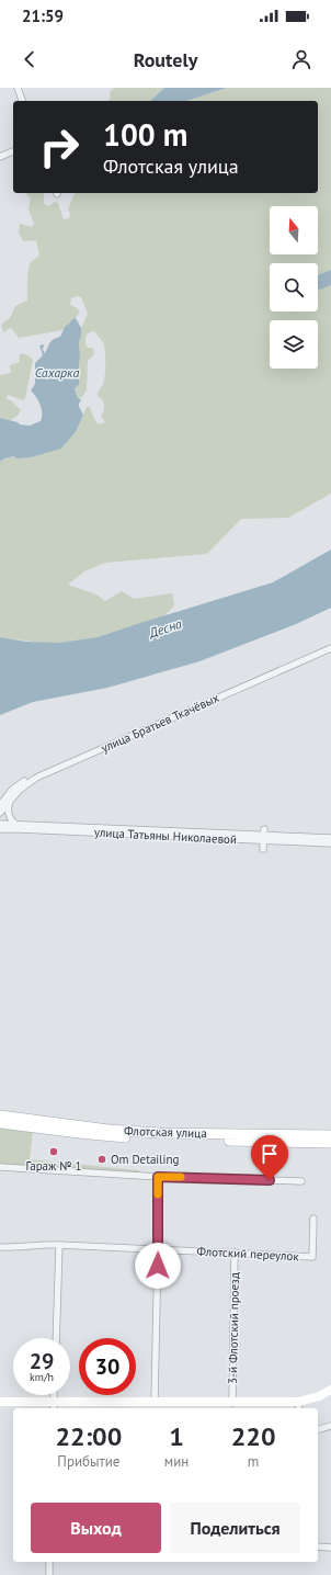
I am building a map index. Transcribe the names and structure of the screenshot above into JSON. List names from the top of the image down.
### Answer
{
  "streets": {
    "main road": ["Флотская улица"],
    "street": [
      "улица Братьев Ткачёвых",
      "улица Татьяны Николаевой",
      "Флотский переулок",
      "3-й Флотский проезд"
    ]
  },
  "crossings": [
    ["Флотский переулок", "3-й Флотский проезд"]
  ],
  "water": ["Сахарка", "Десна"],
  "places": ["Гараж № 1", "Om Detailing"],
  "north": "top",
  "page": {
    "status": "21:59",
    "header": "Routely",
    "turn": ["100 m", "Флотская улица"],
    "speed": "29 km/h",
    "limit": "30",
    "eta": [
      "22:00",
      "Прибытие",
      "1",
      "мин",
      "220",
      "m"
    ],
    "buttons": ["Выход", "Поделиться"]
  }
}
